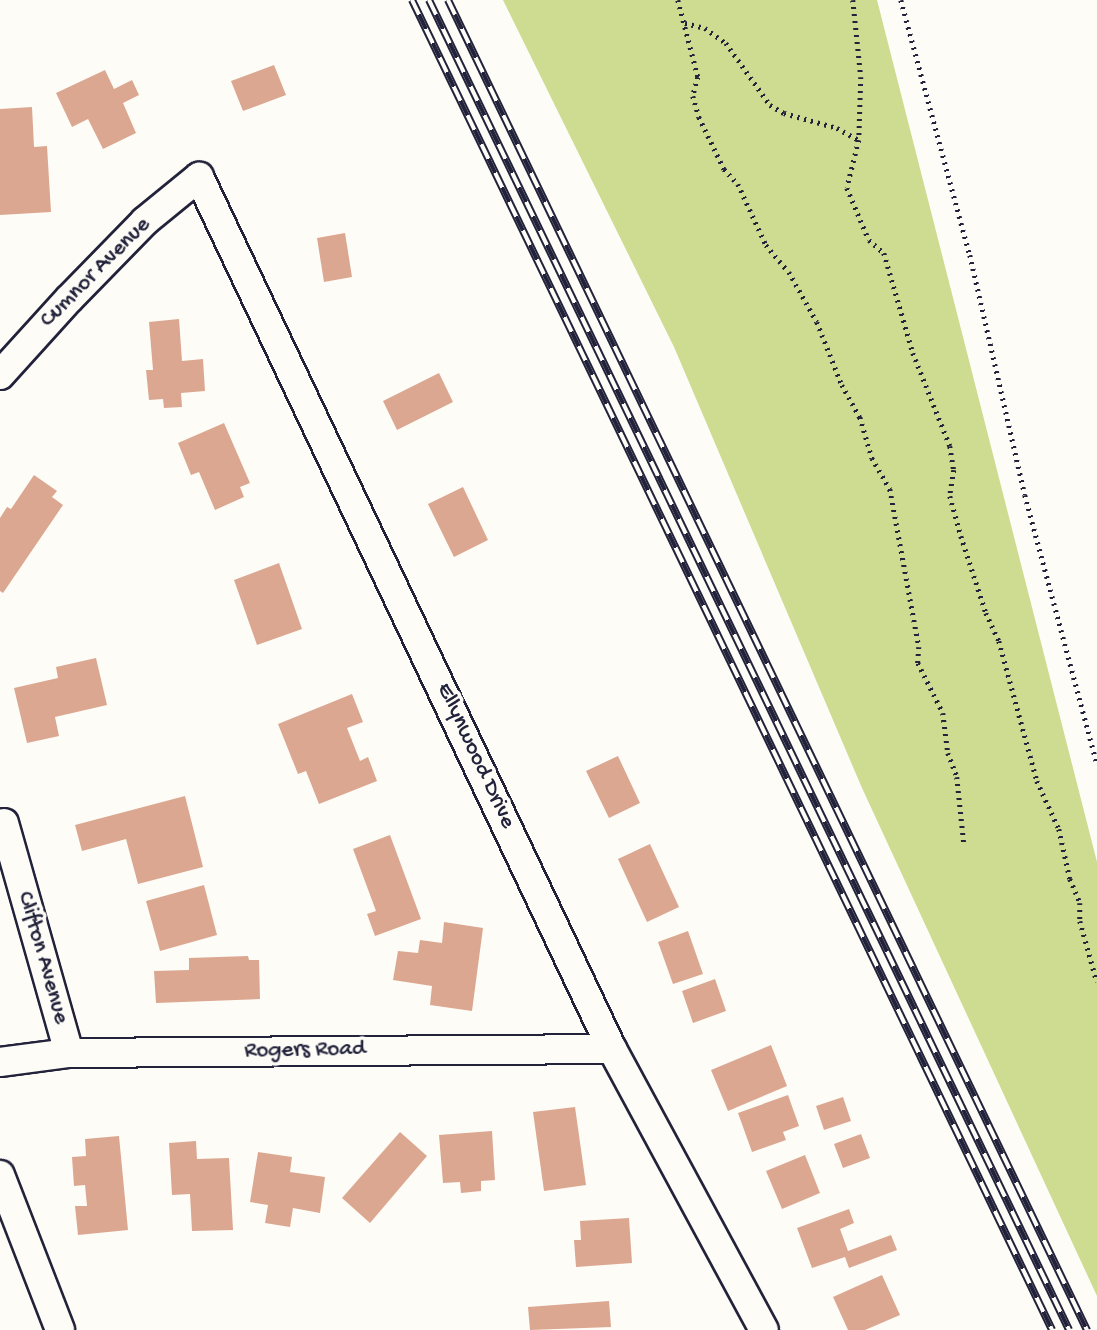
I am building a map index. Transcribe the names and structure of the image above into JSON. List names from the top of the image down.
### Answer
{
  "streets": {
    "street": [
      "Cumnor Avenue",
      "Ellynwood Drive",
      "Clifton Avenue",
      "Rogers Road"
    ]
  },
  "crossings": [
    ["Cumnor Avenue", "Ellynwood Drive"],
    ["Ellynwood Drive", "Rogers Road"],
    ["Clifton Avenue", "Rogers Road"]
  ]
}
